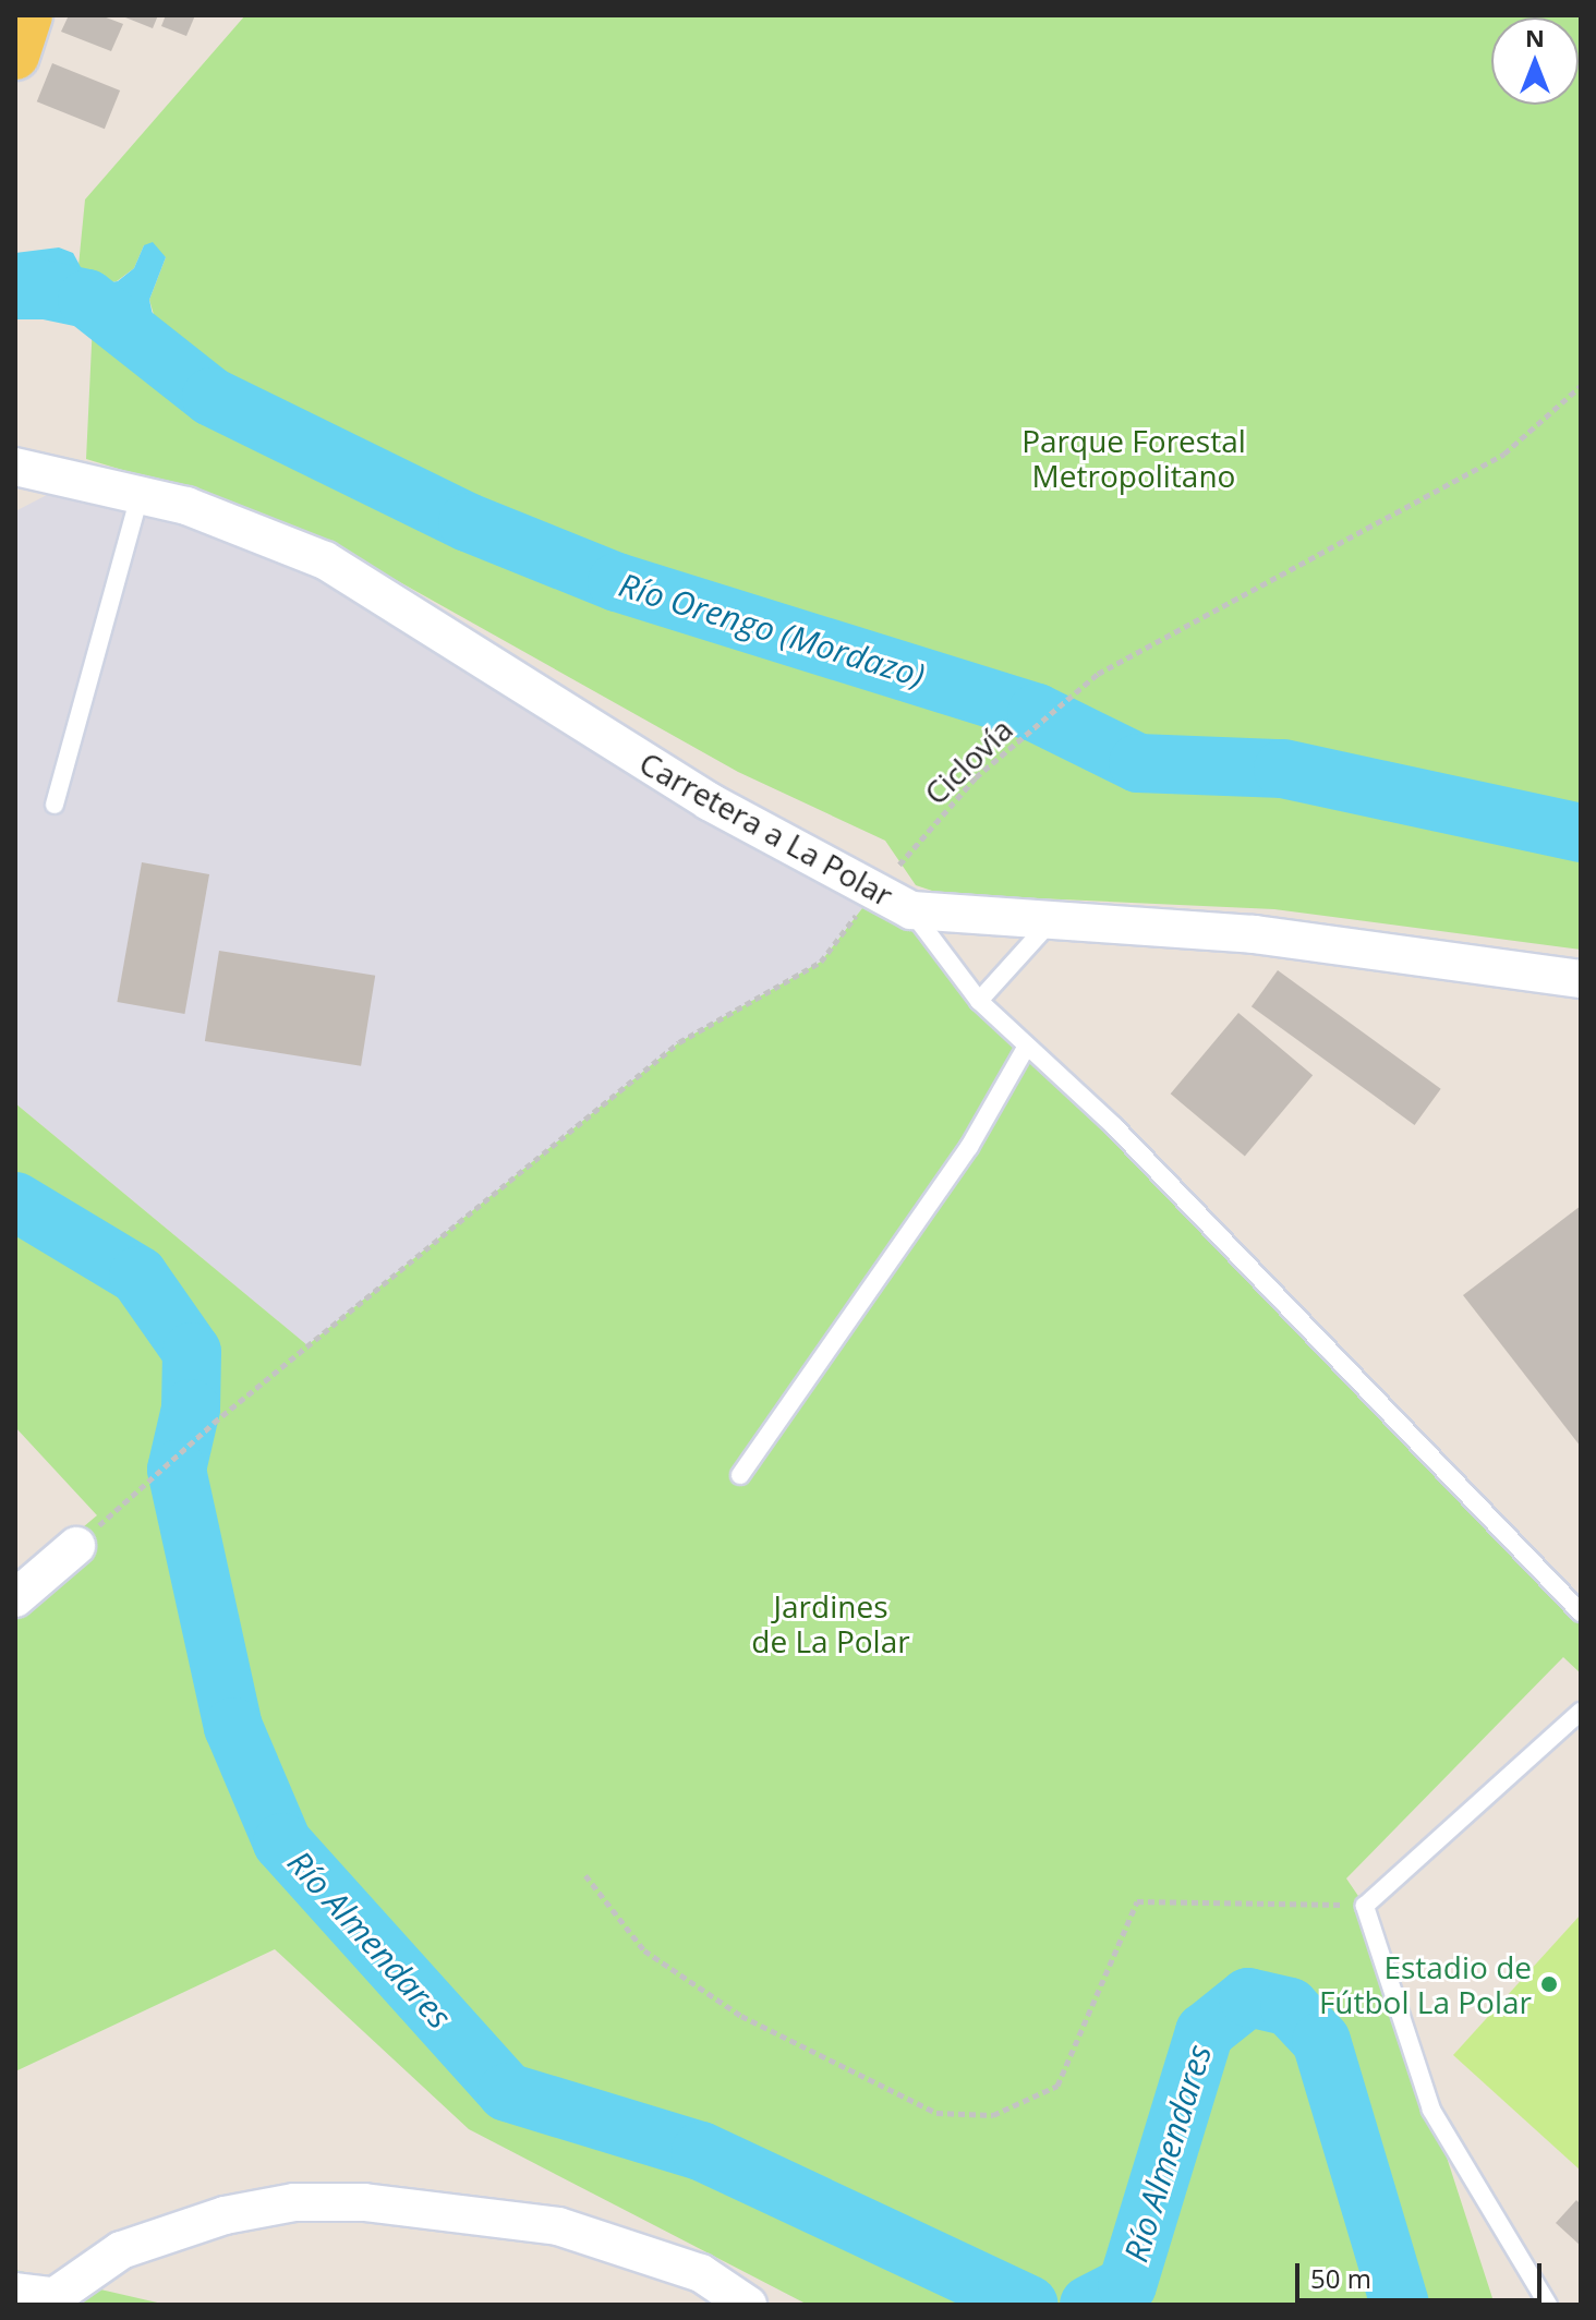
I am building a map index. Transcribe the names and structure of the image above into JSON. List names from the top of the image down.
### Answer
{
  "streets": {
    "street": ["Carretera a La Polar"],
    "path": ["Ciclovía"]
  },
  "crossings": [
    ["Ciclovía", "Carretera a La Polar"]
  ],
  "water": ["Río Orengo (Mordazo)", "Río Almendares"],
  "parks": ["Parque Forestal Metropolitano", "Jardines de La Polar"],
  "places": ["Estadio de Fútbol La Polar"],
  "scale_bar": "50 m",
  "north": "top"
}
